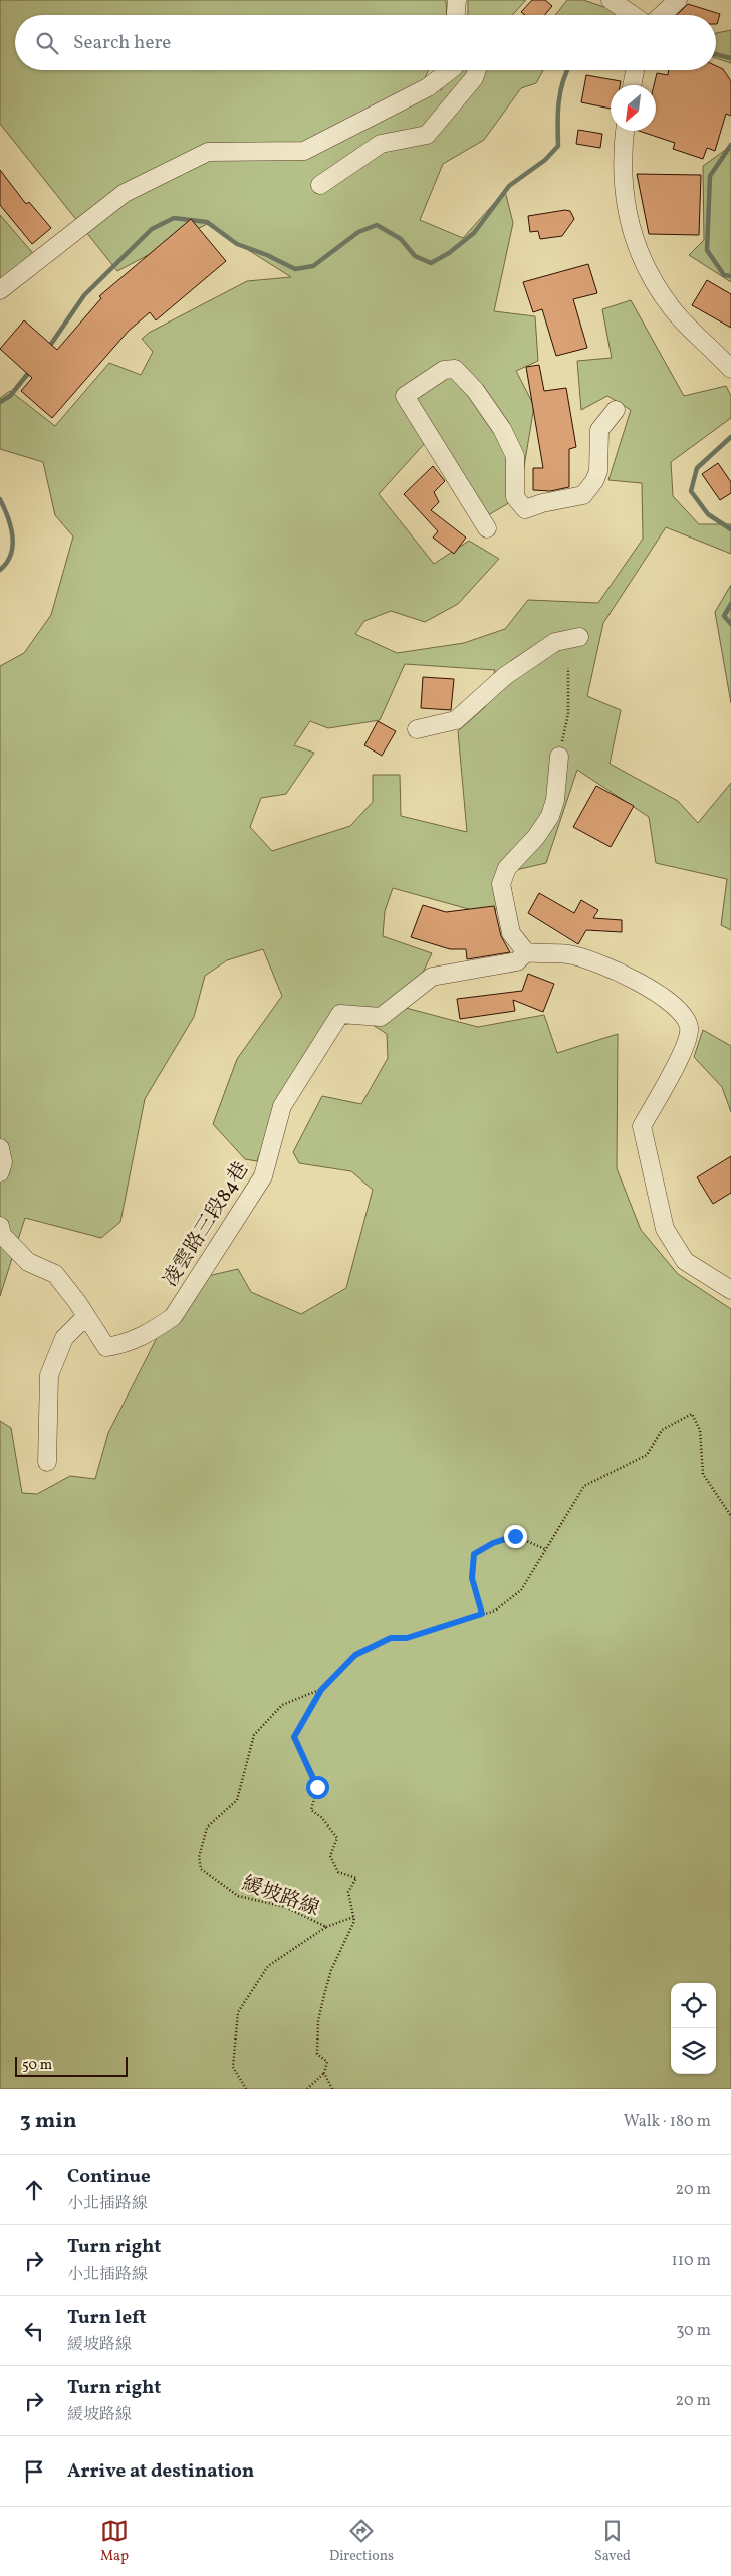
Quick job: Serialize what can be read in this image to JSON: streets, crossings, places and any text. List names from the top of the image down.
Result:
{
  "streets": {
    "street": ["凌雲路三段84巷"],
    "path": ["緩坡路線"]
  },
  "scale_bar": "50 m",
  "north": "bottom left",
  "page": {
    "search": "Search here",
    "scale": "50 m",
    "heading": ["3 min", "Walk · 180 m"],
    "list": [
      ["Continue", "小北插路線", "20 m"],
      ["Turn right", "小北插路線", "110 m"],
      ["Turn left", "緩坡路線", "30 m"],
      ["Turn right", "緩坡路線", "20 m"],
      "Arrive at destination"
    ],
    "nav": ["Map", "Directions", "Saved"]
  }
}
